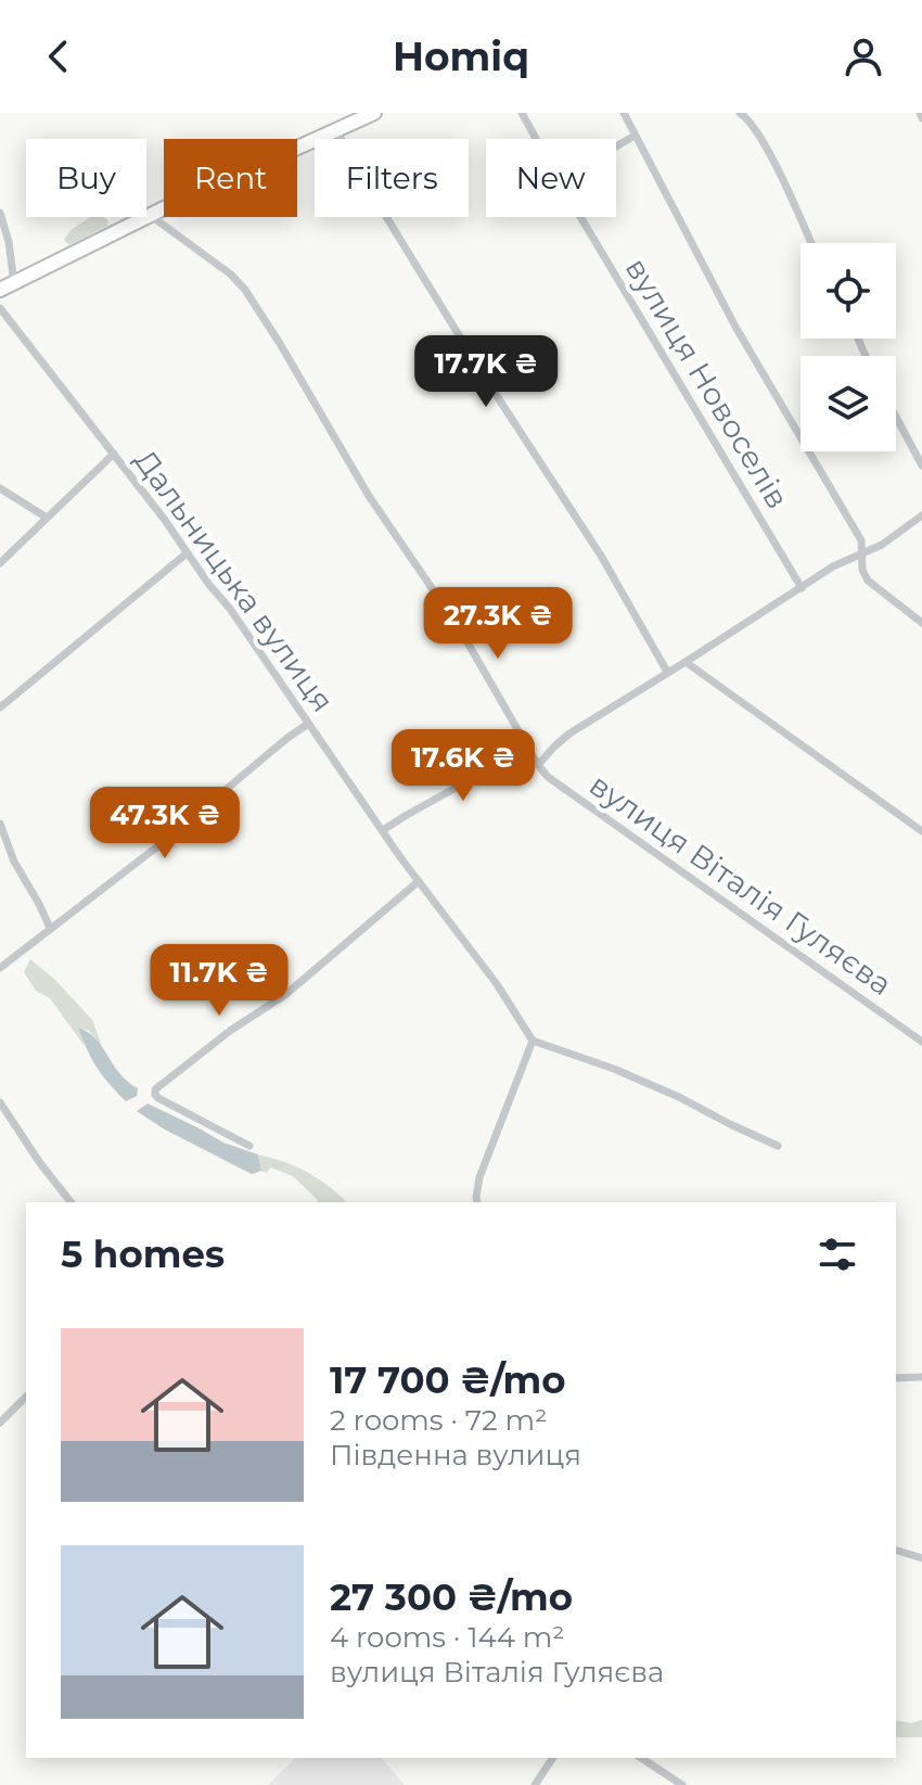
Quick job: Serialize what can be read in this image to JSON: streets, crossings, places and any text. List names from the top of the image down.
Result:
{
  "streets": {
    "street": ["вулиця Новоселів", "Дальницька вулиця", "вулиця Віталія Гуляєва"]
  },
  "page": {
    "header": "Homiq",
    "chip": [
      "Buy",
      "Rent",
      "Filters",
      "New"
    ],
    "price": [
      "17.7K ₴",
      "27.3K ₴",
      "17.6K ₴",
      "47.3K ₴",
      "11.7K ₴"
    ],
    "heading": "5 homes",
    "list": [
      {
        "name": "17 700 ₴/mo",
        "note": "2 rooms · 72 m² · Південна вулиця"
      },
      {
        "name": "27 300 ₴/mo",
        "note": "4 rooms · 144 m² · вулиця Віталія Гуляєва"
      }
    ]
  }
}
